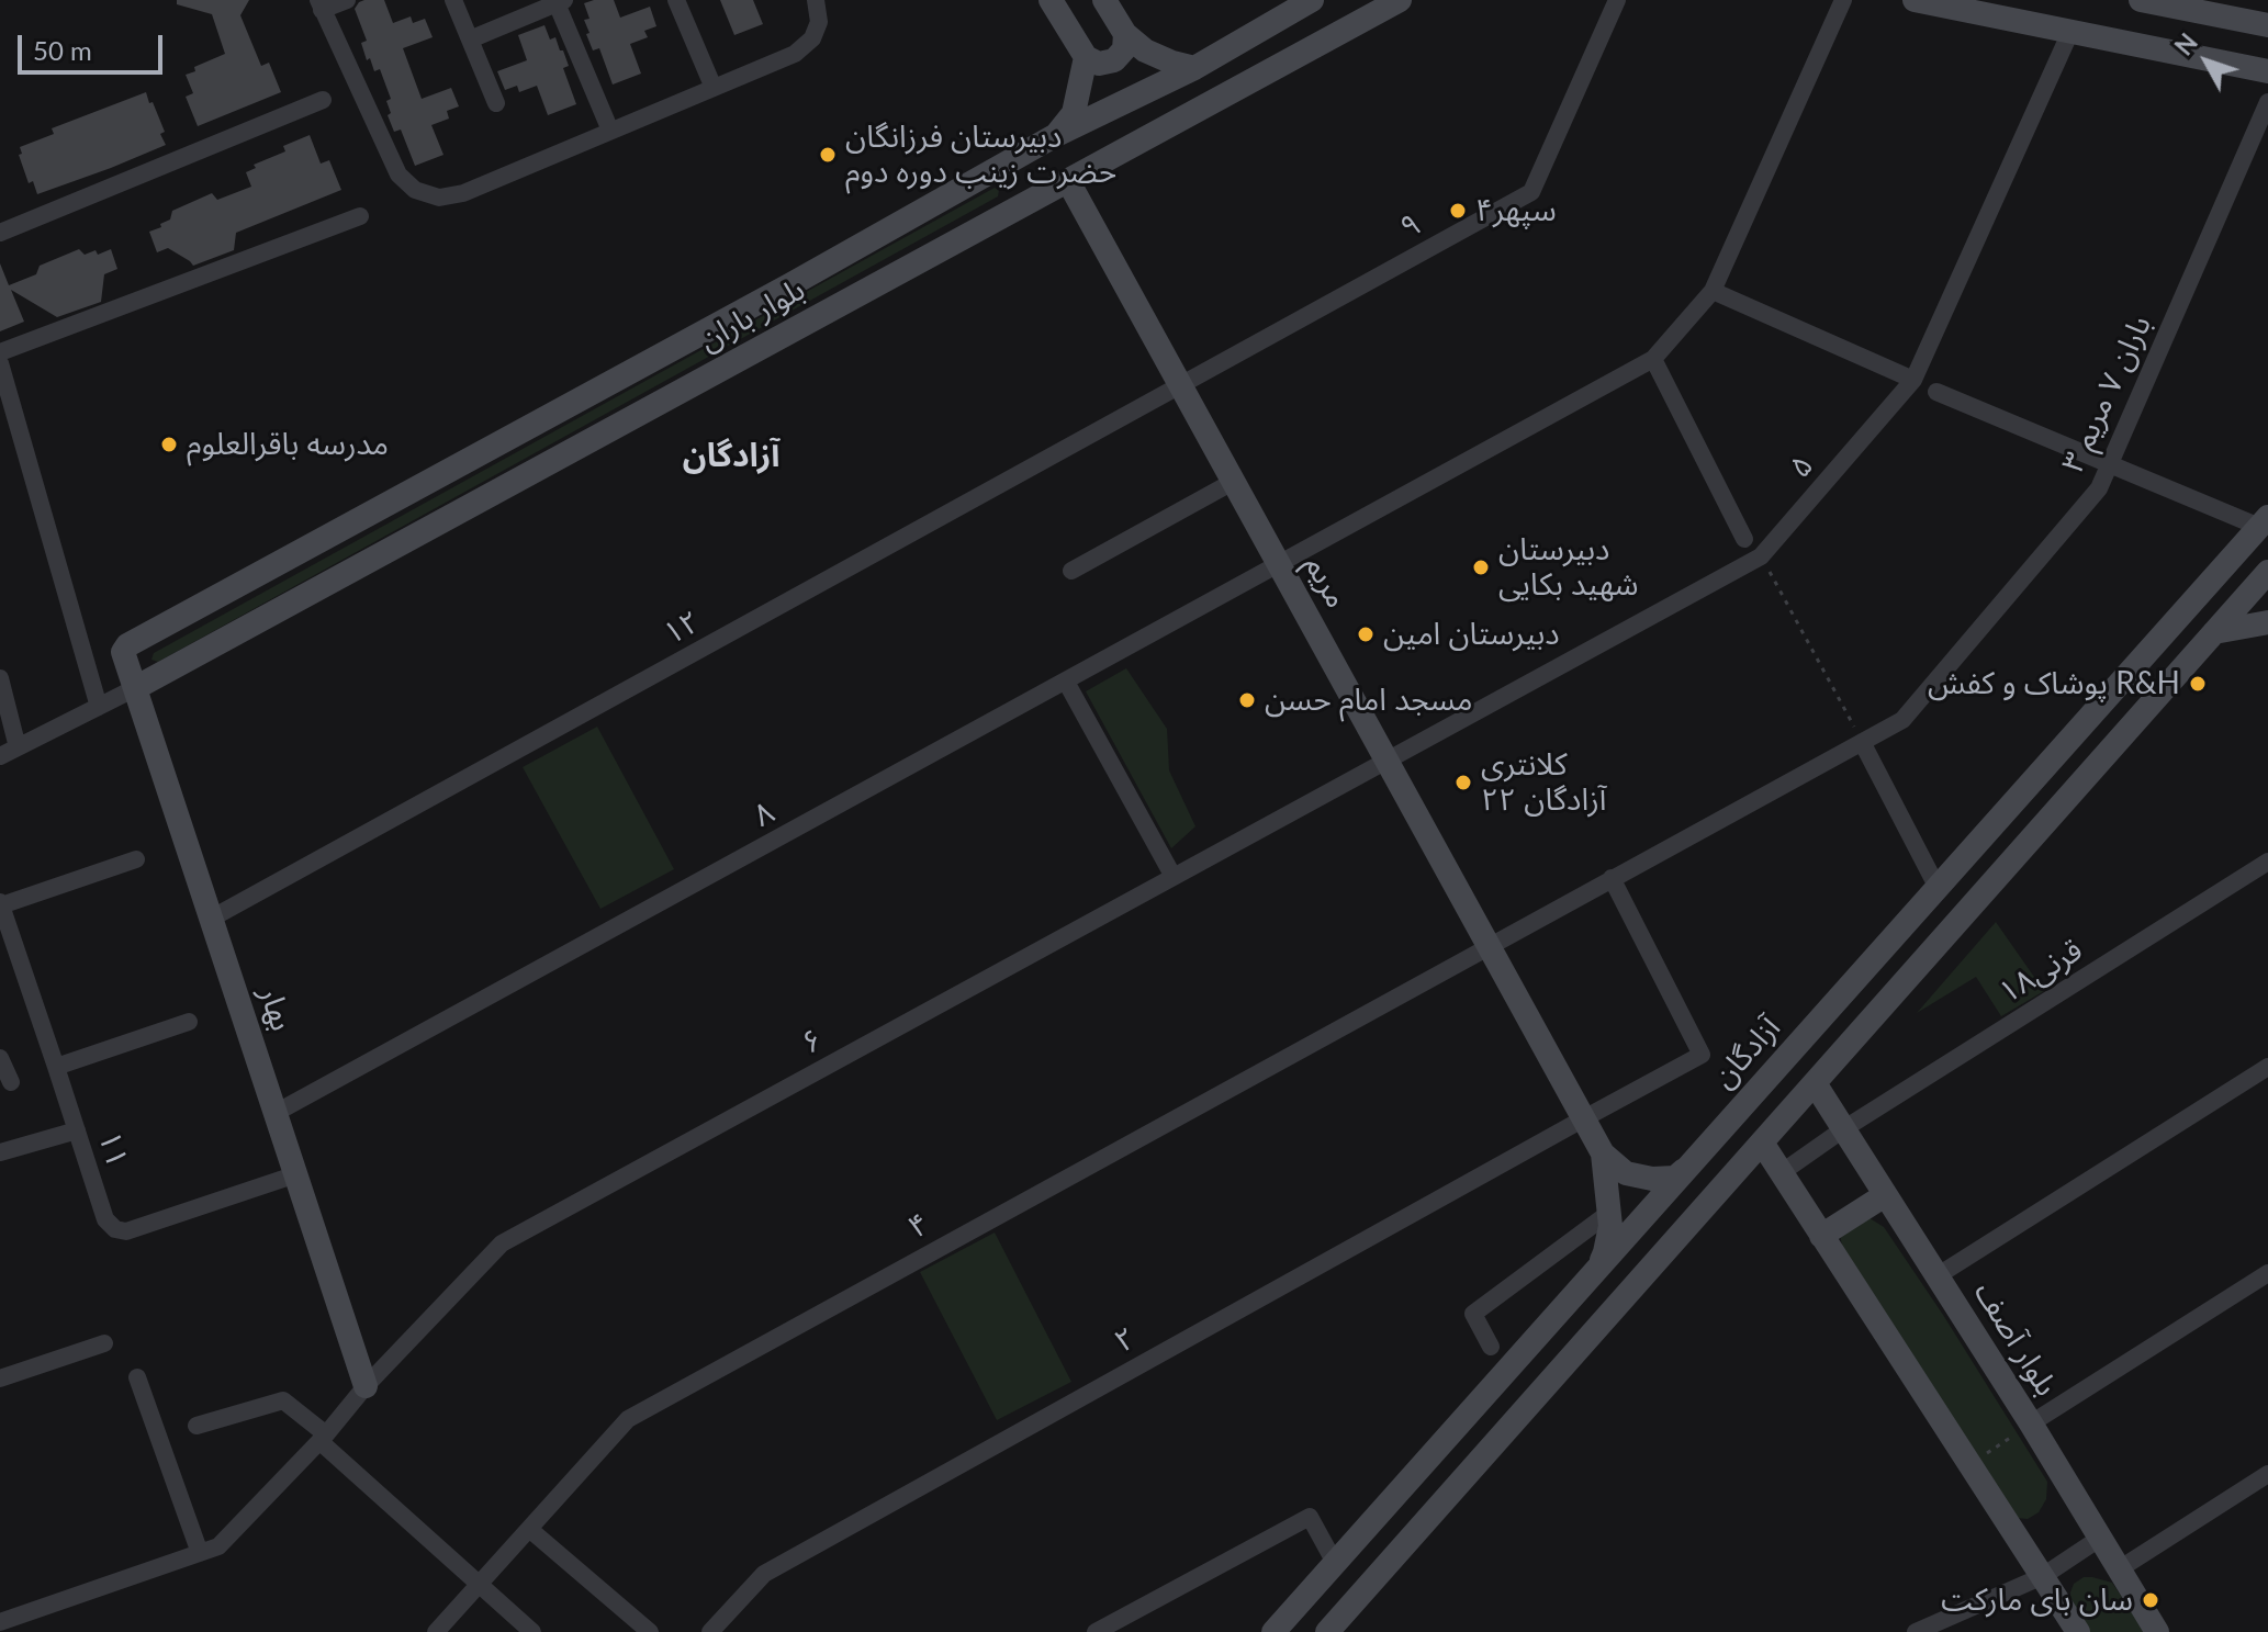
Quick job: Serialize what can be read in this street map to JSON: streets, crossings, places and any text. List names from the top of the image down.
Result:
{
  "streets": {
    "street": [
      "۹",
      "بلوار باران",
      "باران ۷ مریم ۳",
      "۵",
      "مریم",
      "۱۲",
      "۸",
      "قرنی۱۸",
      "بهار",
      "۶",
      "آزادگان",
      "۱۱",
      "۴",
      "بلوار آصف",
      "۲"
    ]
  },
  "crossings": [
    ["۹", "مریم"],
    ["۹", "۱۲"],
    ["بلوار باران", "مریم"],
    ["بلوار باران", "بهار"],
    ["باران ۷ مریم ۳", "۴"],
    ["باران ۷ مریم ۳", "۲"],
    ["۵", "مریم"],
    ["۵", "۶"],
    ["مریم", "۱۲"],
    ["مریم", "۸"],
    ["مریم", "۶"],
    ["مریم", "۴"],
    ["مریم", "۲"],
    ["۱۲", "بهار"],
    ["۸", "بهار"],
    ["قرنی۱۸", "بلوار آصف"],
    ["بهار", "۶"],
    ["بهار", "۱۱"],
    ["۴", "۲"]
  ],
  "districts": ["آزادگان"],
  "places": [
    "دبیرستان فرزانگان حضرت زینب دوره دوم",
    "سپهر۴",
    "مدرسه باقرالعلوم",
    "دبیرستان شهید بکایی",
    "دبیرستان امین",
    "پوشاک و کفش R&H",
    "مسجد امام حسن",
    "کلانتری ۲۲ آزادگان",
    "سان بای مارکت"
  ],
  "scale_bar": "50 m",
  "north": "top left"
}
